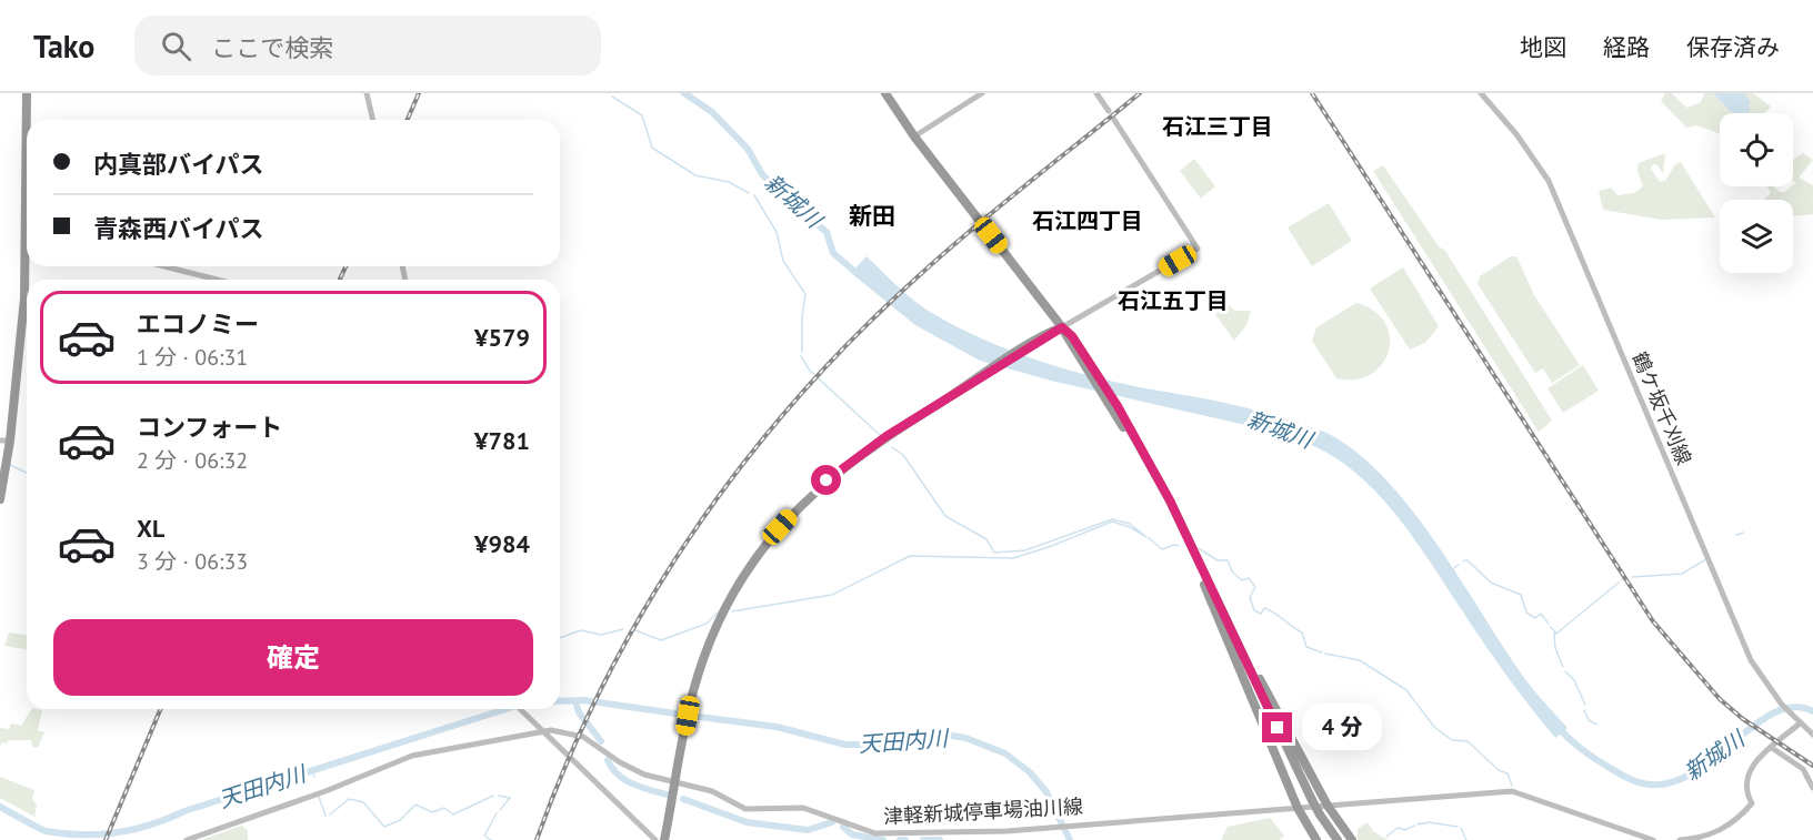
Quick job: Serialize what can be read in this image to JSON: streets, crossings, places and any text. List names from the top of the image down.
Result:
{
  "streets": {
    "main road": ["鶴ケ坂千刈線", "津軽新城停車場油川線"]
  },
  "districts": [
    "石江三丁目",
    "新田",
    "石江四丁目",
    "石江五丁目"
  ],
  "water": ["新城川", "天田内川"],
  "page": {
    "header": "Tako",
    "search": "ここで検索",
    "nav": ["地図", "経路", "保存済み"],
    "banner": ["内真部バイパス", "青森西バイパス"],
    "list": [
      {
        "name": "エコノミー",
        "note": "1 分 · 06:31",
        "value": "¥579"
      },
      {
        "name": "コンフォート",
        "note": "2 分 · 06:32",
        "value": "¥781"
      },
      {
        "name": "XL",
        "note": "3 分 · 06:33",
        "value": "¥984"
      }
    ],
    "buttons": "確定",
    "bubble": "4 分"
  }
}
